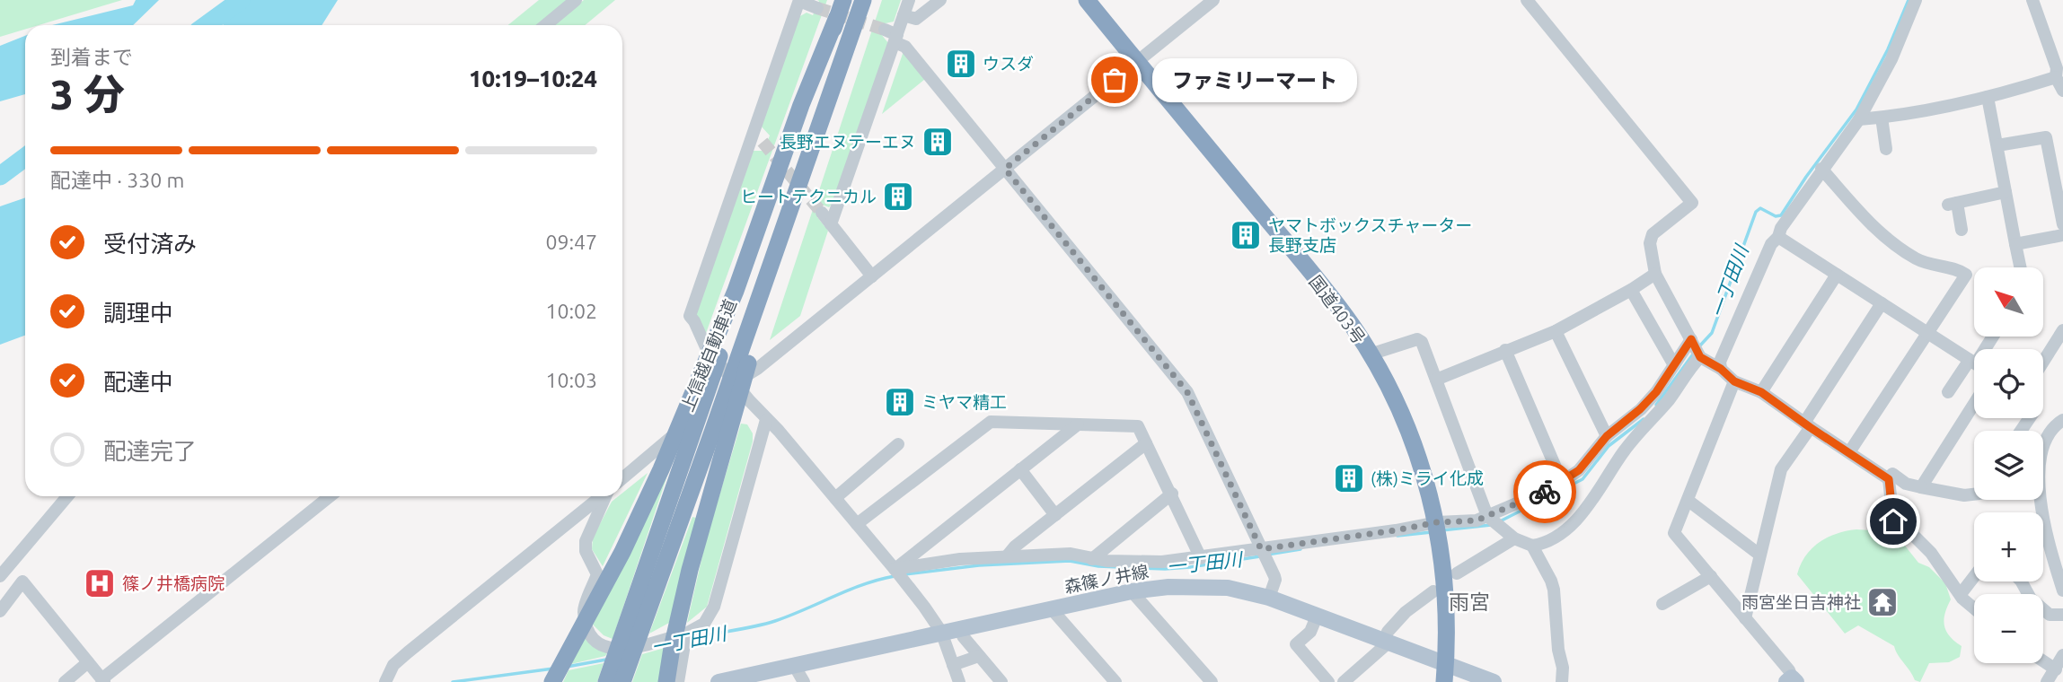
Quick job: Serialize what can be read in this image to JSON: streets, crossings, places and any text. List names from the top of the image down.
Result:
{
  "streets": {
    "highway": ["国道403号", "上信越自動車道"],
    "main road": ["森篠ノ井線"]
  },
  "crossings": [
    ["国道403号", "森篠ノ井線"]
  ],
  "districts": ["雨宮"],
  "water": ["一丁田川"],
  "places": {
    "building": [
      "ウスダ",
      "長野エヌテーエヌ",
      "ヒートテクニカル",
      "ヤマトボックスチャーター 長野支店",
      "ミヤマ精工",
      "(株)ミライ化成"
    ],
    "other": ["ファミリーマート"],
    "hospital": ["篠ノ井橋病院"],
    "temple": ["雨宮坐日吉神社"]
  },
  "north": "top left",
  "page": {
    "heading": ["3 分", "到着まで", "10:19–10:24"],
    "bubble": "ファミリーマート",
    "bar": "配達中 · 330 m",
    "list": [
      ["受付済み", "09:47"],
      ["調理中", "10:02"],
      ["配達中", "10:03"],
      "配達完了"
    ],
    "map_buttons": ["+", "−"]
  }
}
